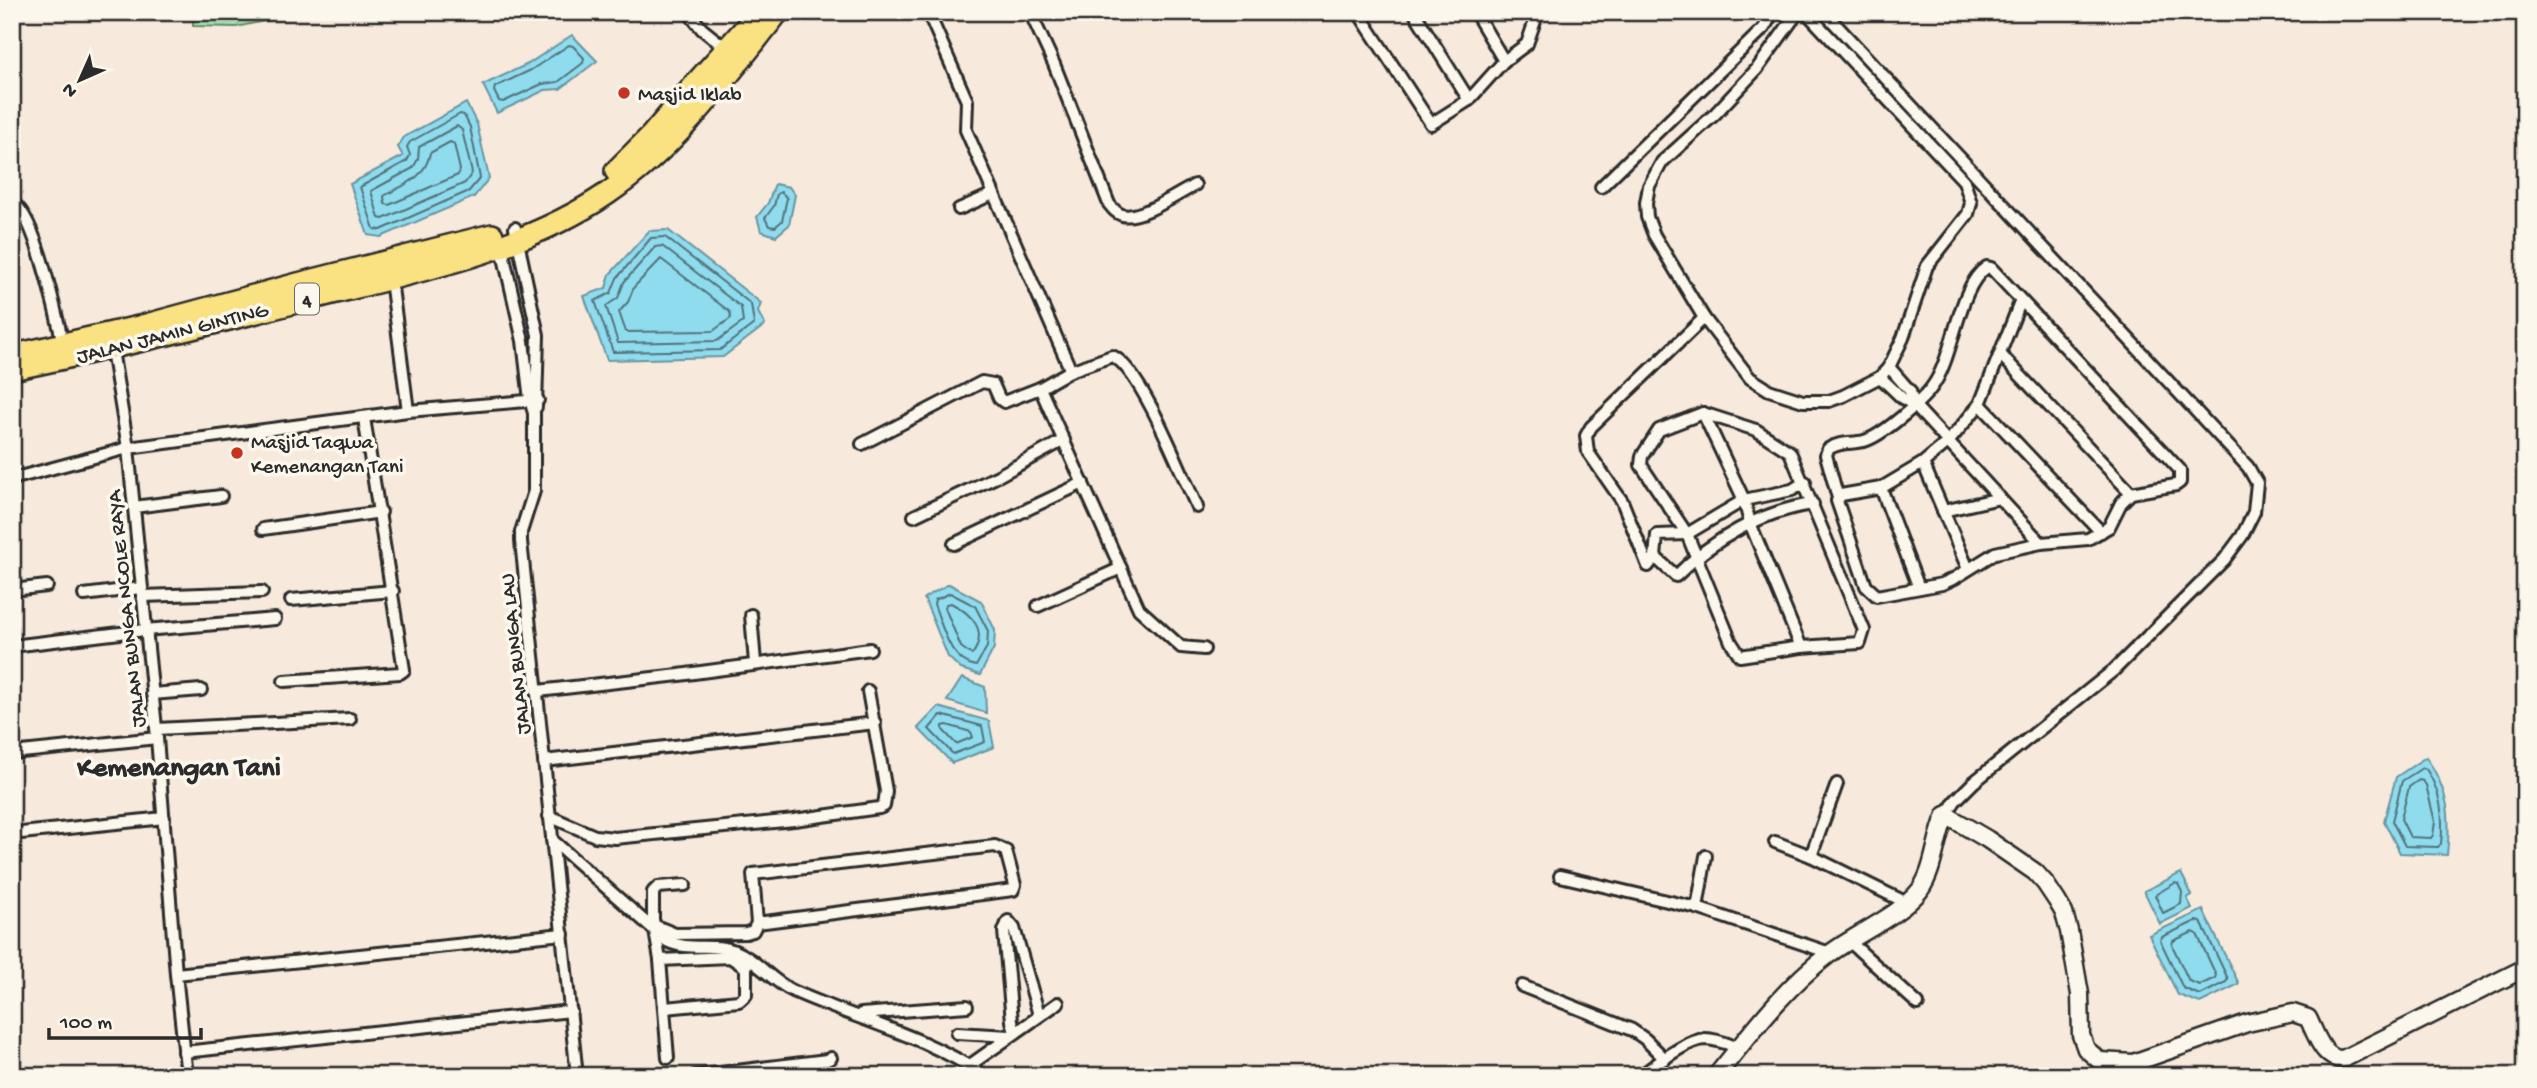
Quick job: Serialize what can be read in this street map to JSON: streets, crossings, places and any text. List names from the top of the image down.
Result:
{
  "streets": {
    "highway": ["4", "JALAN JAMIN GINTING"],
    "street": ["JALAN BUNGA NCOLE RAYA", "JALAN BUNGA LAU"]
  },
  "crossings": [
    ["JALAN JAMIN GINTING", "JALAN BUNGA NCOLE RAYA"]
  ],
  "districts": ["Kemenangan Tani"],
  "places": ["Masjid Iklab", "Masjid Taqwa Kemenangan Tani"],
  "scale_bar": "100 m",
  "north": "bottom left"
}
